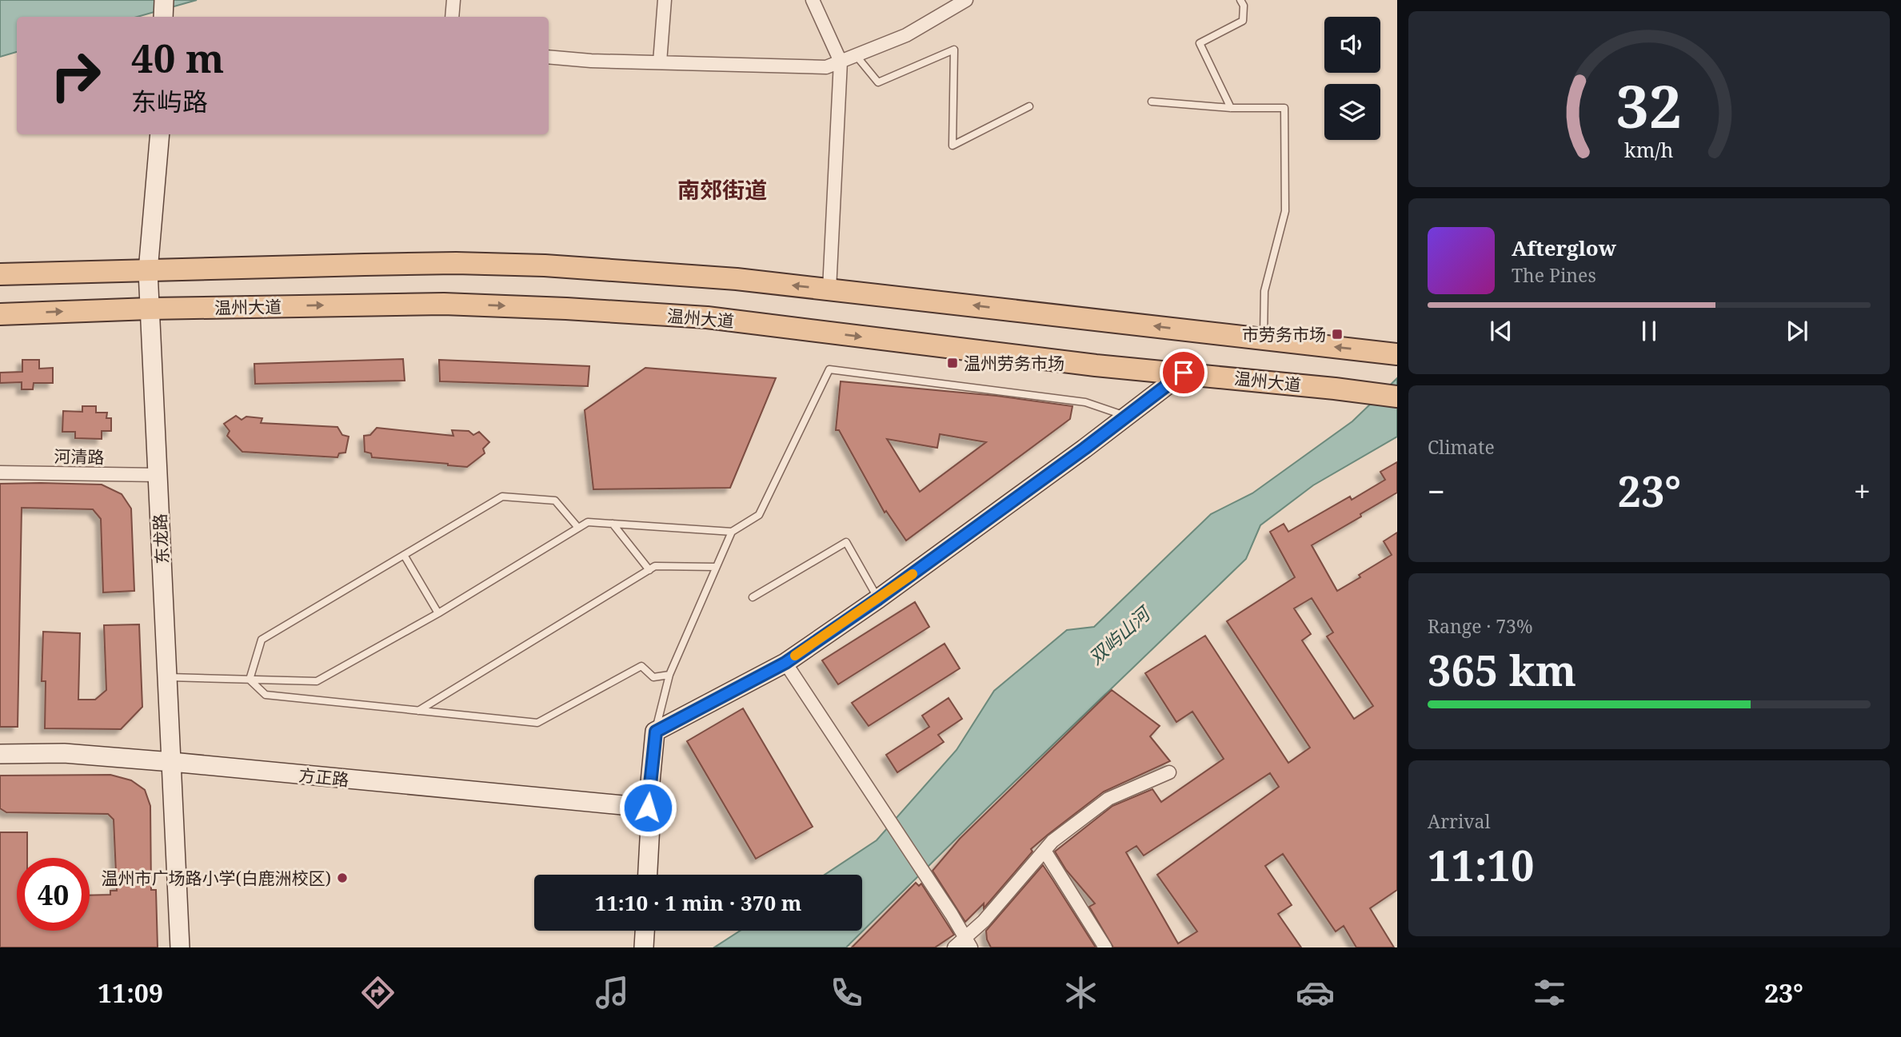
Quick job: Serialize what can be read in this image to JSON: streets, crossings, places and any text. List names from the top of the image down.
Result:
{
  "streets": {
    "main road": ["温州大道"],
    "street": ["河清路", "东龙路", "方正路"]
  },
  "crossings": [
    ["温州大道", "东龙路"],
    ["河清路", "东龙路"],
    ["东龙路", "方正路"]
  ],
  "districts": ["南郊街道"],
  "water": ["双屿山河"],
  "places": {
    "transit": ["市劳务市场", "温州劳务市场"],
    "other": ["温州市广场路小学(白鹿洲校区)"]
  },
  "page": {
    "turn": ["40 m", "东屿路"],
    "song": ["Afterglow", "The Pines"],
    "tile": [
      "Climate",
      ["Range · 73%", "365 km"],
      ["Arrival", "11:10"]
    ],
    "heat": ["−", "23°", "+"],
    "limit": "40",
    "trip": "11:10 · 1 min · 370 m",
    "tabs": ["11:09", "23°"],
    "gauge": ["32", "km/h"]
  }
}
